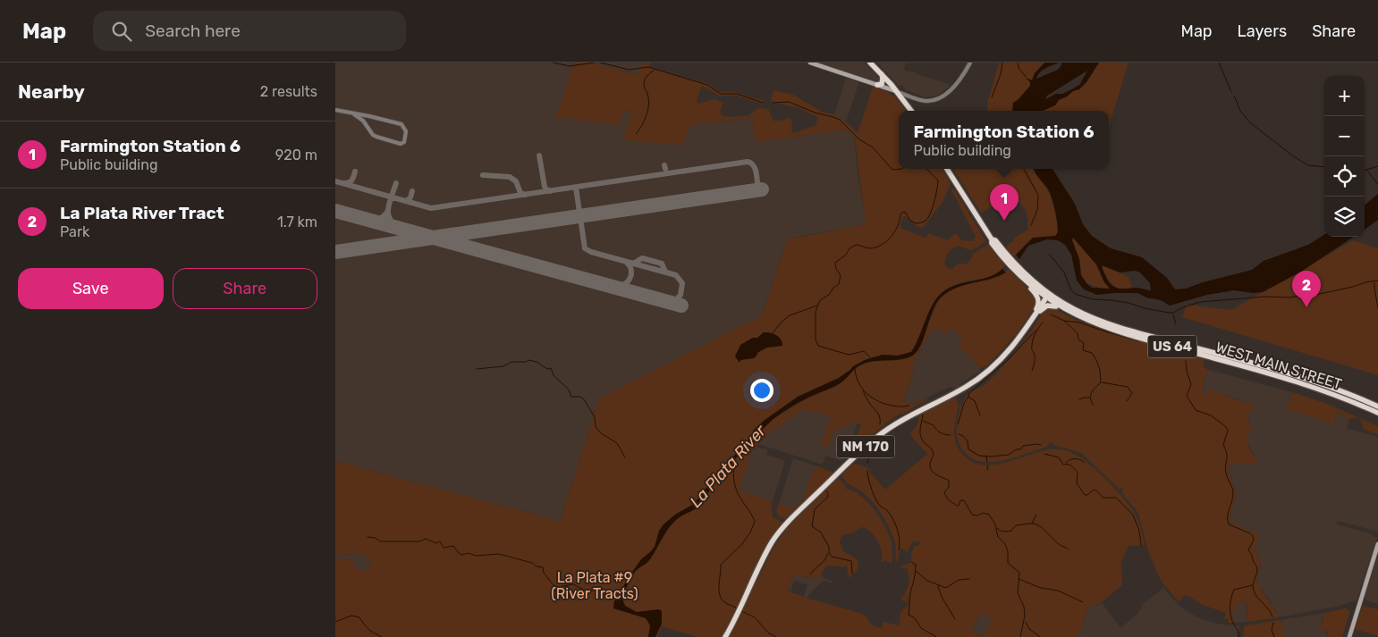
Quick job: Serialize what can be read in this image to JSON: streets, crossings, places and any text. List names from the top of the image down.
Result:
{
  "streets": {
    "highway": ["US 64", "WEST MAIN STREET", "NM 170"]
  },
  "crossings": [
    ["WEST MAIN STREET", "NM 170"]
  ],
  "water": ["La Plata River"],
  "parks": ["La Plata #9 (River Tracts)"],
  "page": {
    "header": "Map",
    "search": "Search here",
    "nav": ["Map", "Layers", "Share"],
    "heading": ["Nearby", "2 results"],
    "map_buttons": ["+", "−"],
    "popup": ["Farmington Station 6", "Public building"],
    "list": [
      {
        "mark": "1",
        "name": "Farmington Station 6",
        "note": "Public building",
        "value": "920 m"
      },
      {
        "mark": "2",
        "name": "La Plata River Tract",
        "note": "Park",
        "value": "1.7 km"
      }
    ],
    "pins": ["1", "2"],
    "buttons": ["Save", "Share"]
  }
}
